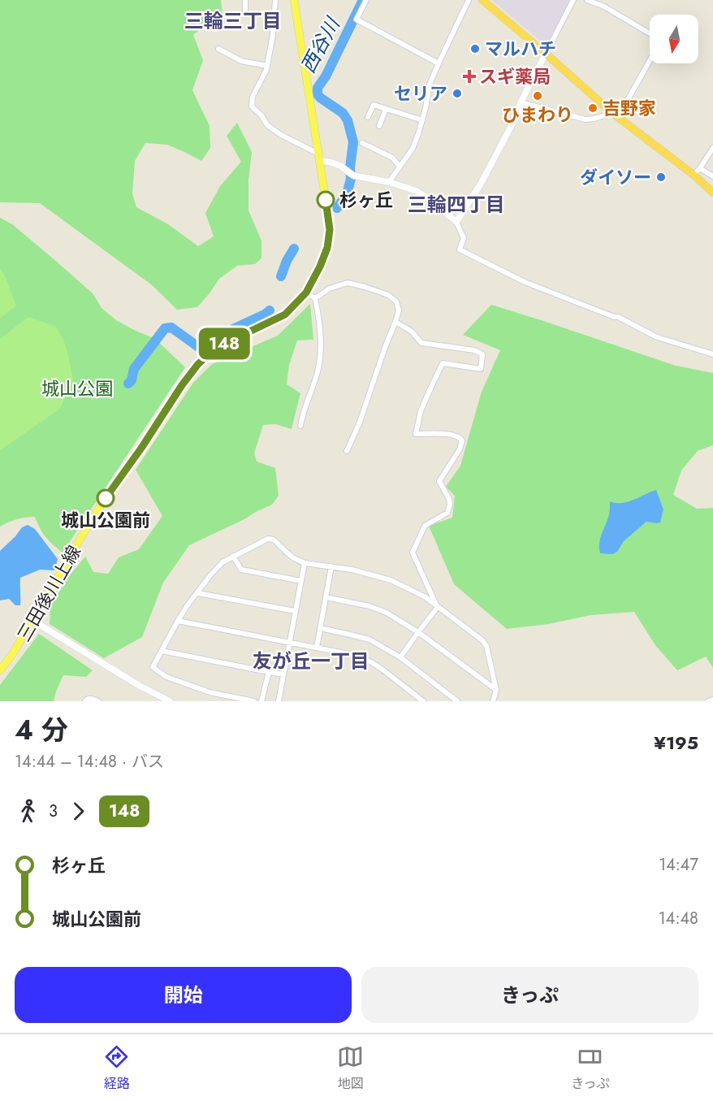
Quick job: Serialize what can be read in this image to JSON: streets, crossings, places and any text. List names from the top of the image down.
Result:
{
  "streets": {
    "main road": ["三田後川上線"]
  },
  "districts": ["三輪三丁目", "三輪四丁目", "友が丘一丁目"],
  "water": ["西谷川"],
  "parks": ["城山公園"],
  "places": {
    "other": [
      "マルハチ",
      "セリア",
      "ひまわり",
      "吉野家",
      "ダイソー",
      "杉ヶ丘",
      "城山公園前"
    ],
    "health": ["スギ薬局"]
  },
  "lines": ["bus line 148"],
  "north": "bottom",
  "page": {
    "on_map": "148",
    "heading": ["4 分", "14:44 – 14:48 · バス", "¥195"],
    "legs": ["3", "148"],
    "list": [
      {
        "name": "杉ヶ丘",
        "value": "14:47"
      },
      {
        "name": "城山公園前",
        "value": "14:48"
      }
    ],
    "buttons": ["開始", "きっぷ"],
    "tabs": ["経路", "地図", "きっぷ"]
  }
}
